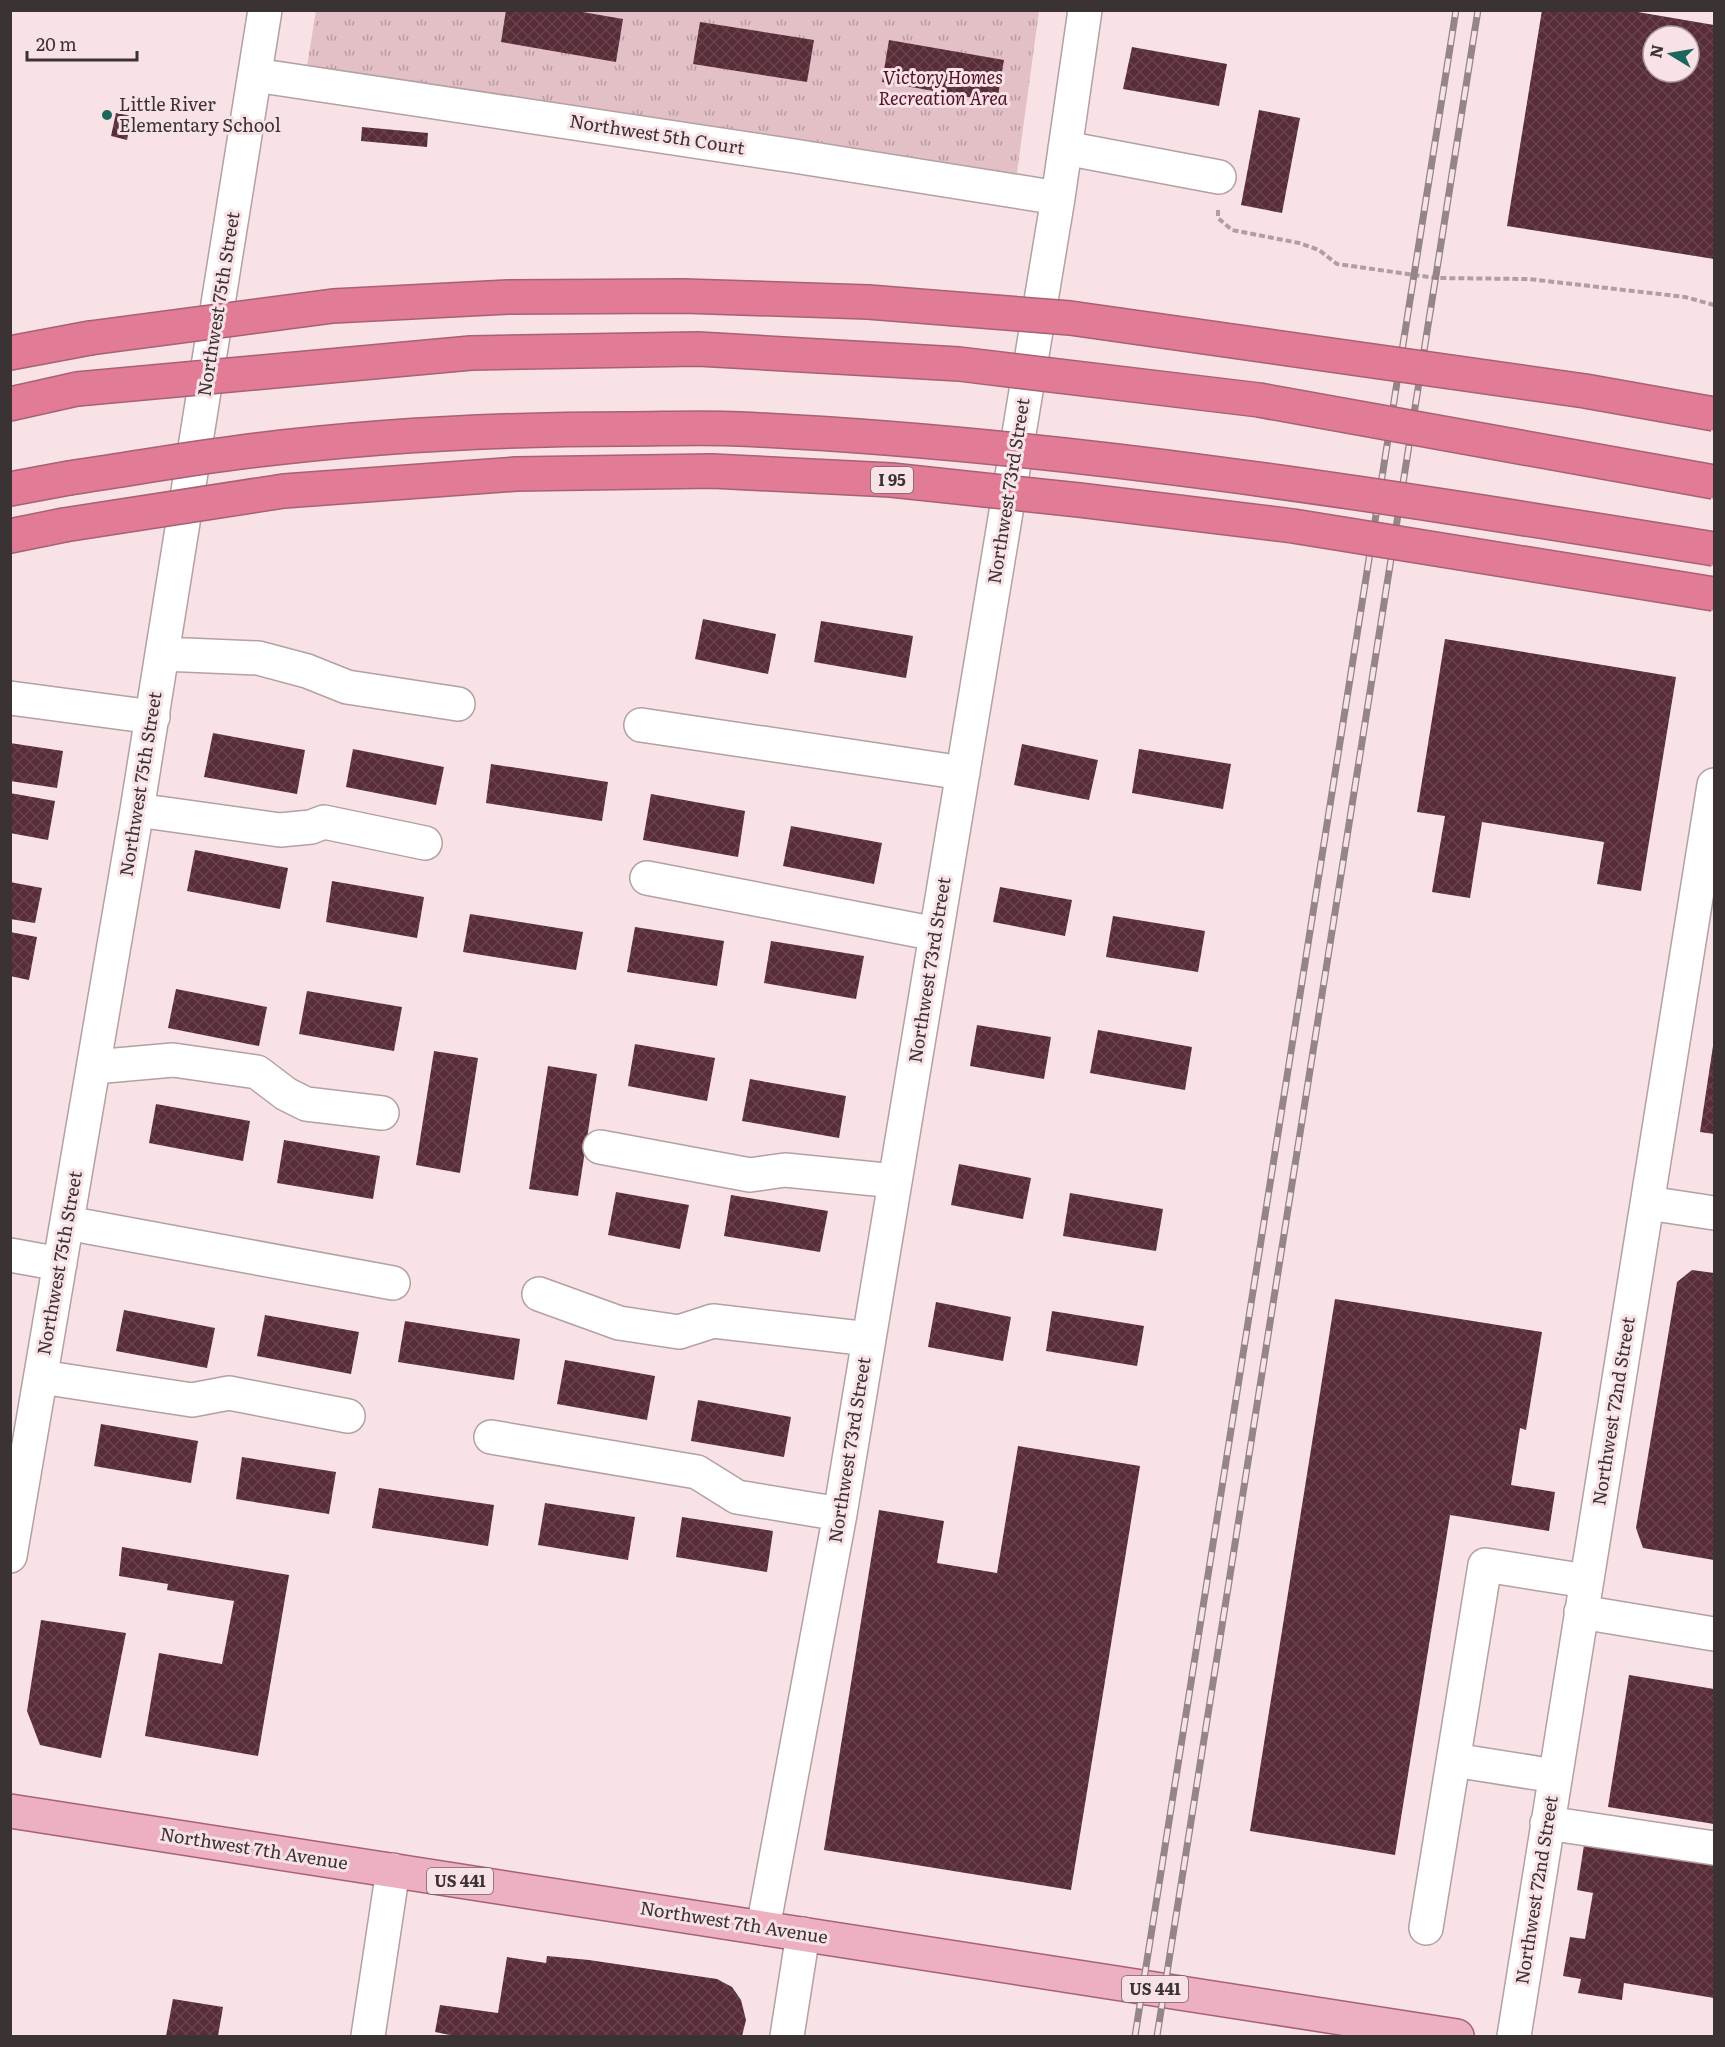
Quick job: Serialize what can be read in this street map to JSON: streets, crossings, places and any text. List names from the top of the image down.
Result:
{
  "streets": {
    "highway": ["I 95"],
    "main road": ["Northwest 7th Avenue", "US 441"],
    "street": [
      "Northwest 5th Court",
      "Northwest 75th Street",
      "Northwest 73rd Street",
      "Northwest 72nd Street"
    ]
  },
  "crossings": [
    ["Northwest 5th Court", "Northwest 75th Street"],
    ["Northwest 5th Court", "Northwest 73rd Street"],
    ["Northwest 73rd Street", "Northwest 7th Avenue"]
  ],
  "parks": ["Victory Homes Recreation Area"],
  "places": ["Little River Elementary School"],
  "scale_bar": "20 m",
  "north": "left"
}
